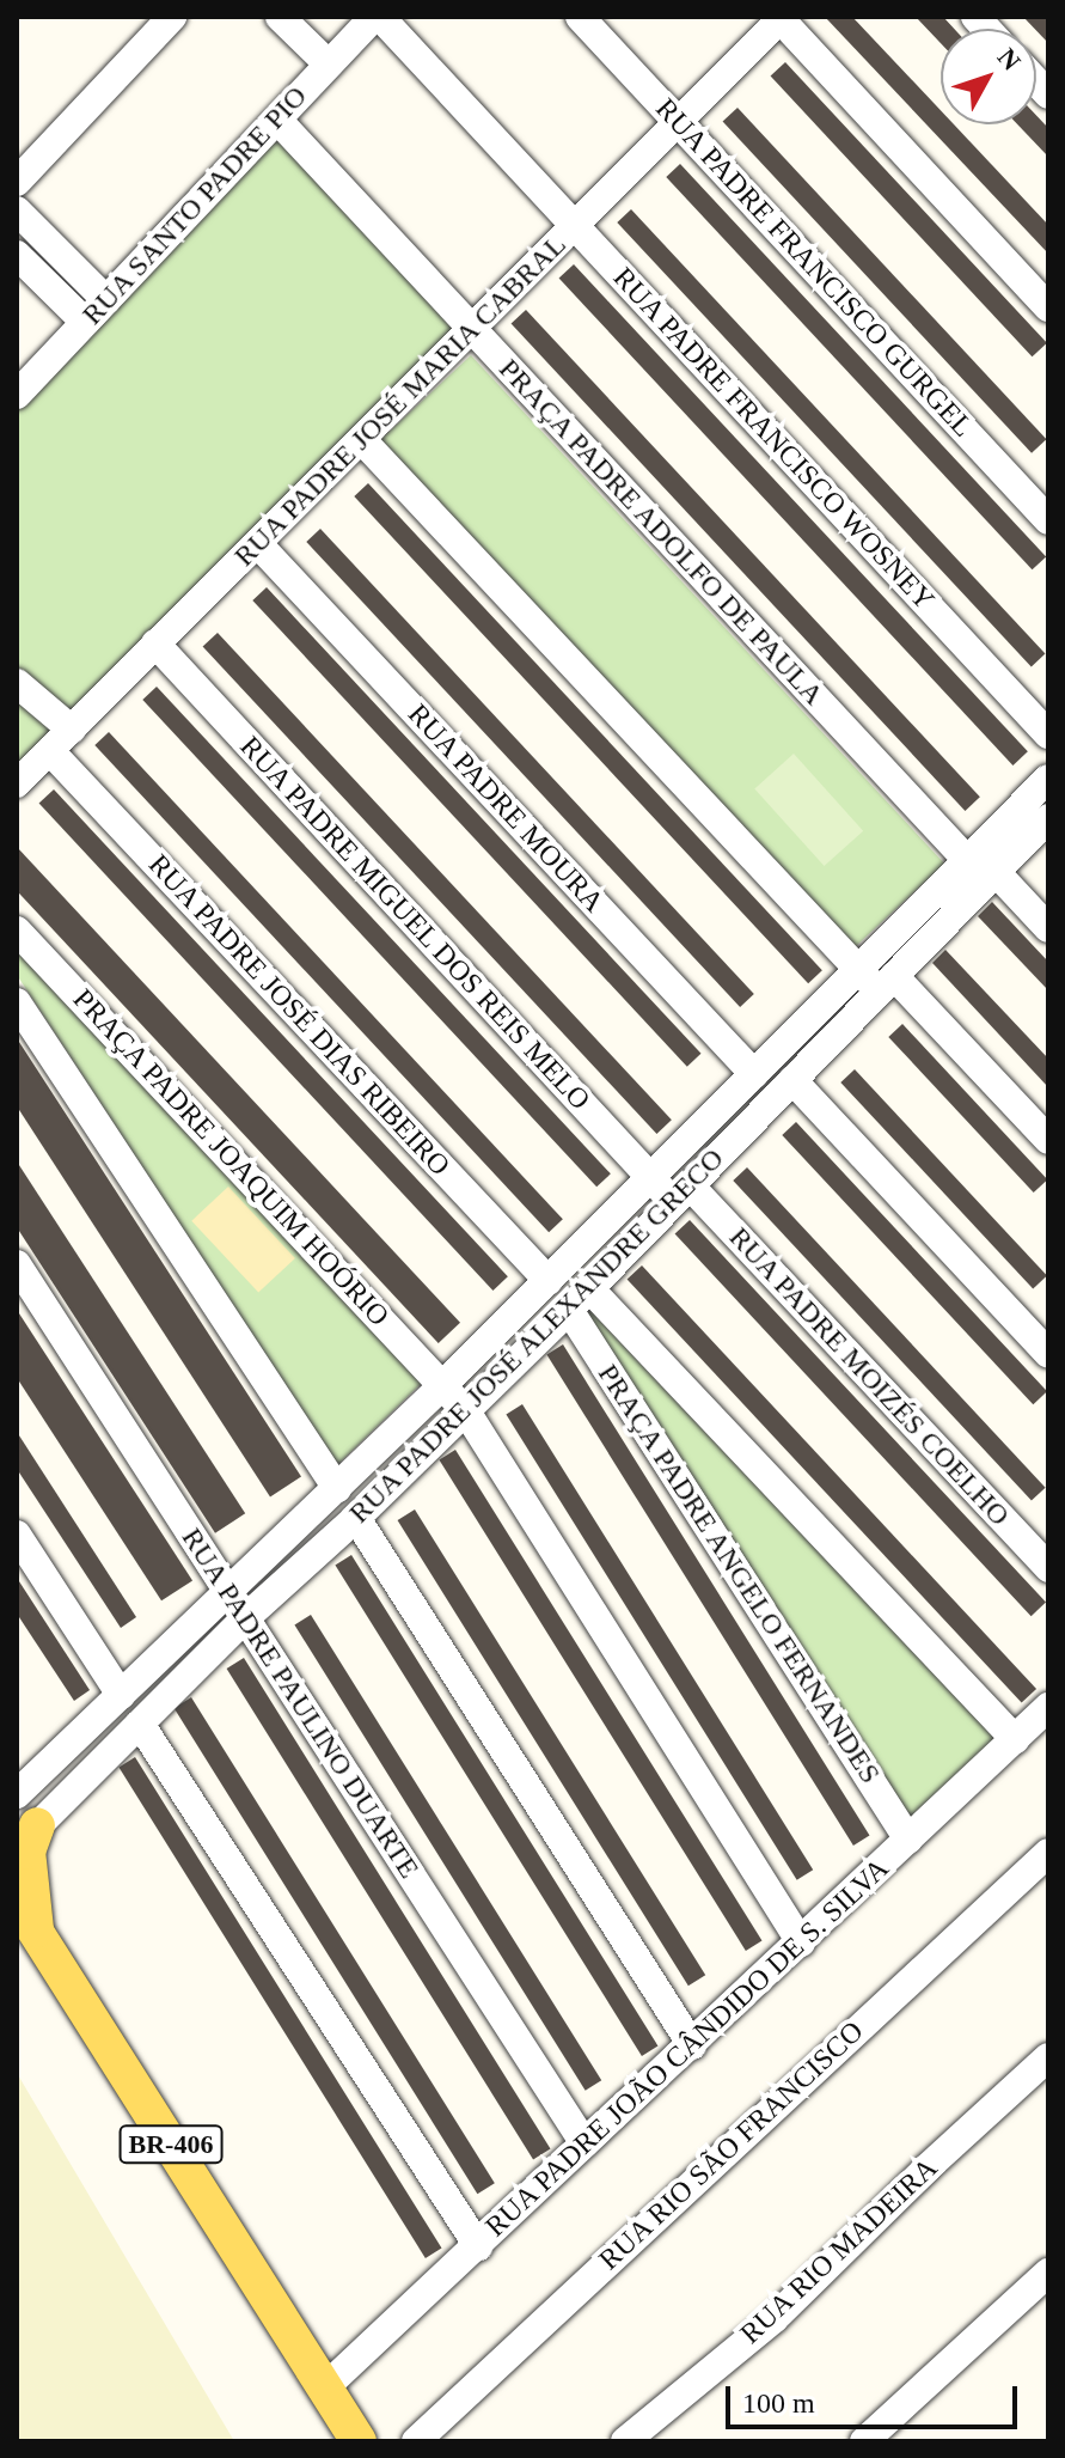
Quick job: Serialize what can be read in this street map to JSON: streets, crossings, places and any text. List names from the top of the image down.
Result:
{
  "streets": {
    "main road": ["BR-406"],
    "street": [
      "RUA SANTO PADRE PIO",
      "RUA PADRE FRANCISCO GURGEL",
      "RUA PADRE JOSÉ MARIA CABRAL",
      "RUA PADRE FRANCISCO WOSNEY",
      "PRAÇA PADRE ADOLFO DE PAULA",
      "RUA PADRE MOURA",
      "RUA PADRE MIGUEL DOS REIS MELO",
      "RUA PADRE JOSÉ DIAS RIBEIRO",
      "PRAÇA PADRE JOAQUIM HOÓRIO",
      "RUA PADRE JOSÉ ALEXANDRE GRECO",
      "RUA PADRE MOIZÉS COELHO",
      "PRAÇA PADRE ANGELO FERNANDES",
      "RUA PADRE PAULINO DUARTE",
      "RUA PADRE JOÃO CÂNDIDO DE S. SILVA",
      "RUA RIO SÃO FRANCISCO",
      "RUA RIO MADEIRA"
    ]
  },
  "crossings": [
    ["RUA SANTO PADRE PIO", "RUA PADRE FRANCISCO WOSNEY"],
    ["RUA SANTO PADRE PIO", "PRAÇA PADRE ADOLFO DE PAULA"],
    ["RUA PADRE FRANCISCO GURGEL", "RUA PADRE JOSÉ MARIA CABRAL"],
    ["RUA PADRE JOSÉ MARIA CABRAL", "RUA PADRE FRANCISCO WOSNEY"],
    ["RUA PADRE JOSÉ MARIA CABRAL", "PRAÇA PADRE ADOLFO DE PAULA"],
    ["RUA PADRE JOSÉ MARIA CABRAL", "RUA PADRE MOURA"],
    ["RUA PADRE JOSÉ MARIA CABRAL", "RUA PADRE MIGUEL DOS REIS MELO"],
    ["RUA PADRE JOSÉ MARIA CABRAL", "RUA PADRE JOSÉ DIAS RIBEIRO"],
    ["PRAÇA PADRE ADOLFO DE PAULA", "RUA PADRE JOSÉ ALEXANDRE GRECO"],
    ["RUA PADRE MOURA", "RUA PADRE JOSÉ ALEXANDRE GRECO"],
    ["RUA PADRE MIGUEL DOS REIS MELO", "RUA PADRE JOSÉ ALEXANDRE GRECO"],
    ["RUA PADRE MIGUEL DOS REIS MELO", "RUA PADRE MOIZÉS COELHO"],
    ["RUA PADRE JOSÉ DIAS RIBEIRO", "RUA PADRE JOSÉ ALEXANDRE GRECO"],
    ["PRAÇA PADRE JOAQUIM HOÓRIO", "RUA PADRE JOSÉ ALEXANDRE GRECO"],
    ["PRAÇA PADRE JOAQUIM HOÓRIO", "RUA PADRE JOÃO CÂNDIDO DE S. SILVA"],
    ["RUA PADRE JOSÉ ALEXANDRE GRECO", "RUA PADRE MOIZÉS COELHO"],
    ["RUA PADRE JOSÉ ALEXANDRE GRECO", "PRAÇA PADRE ANGELO FERNANDES"],
    ["RUA PADRE JOSÉ ALEXANDRE GRECO", "RUA PADRE PAULINO DUARTE"],
    ["PRAÇA PADRE ANGELO FERNANDES", "RUA PADRE JOÃO CÂNDIDO DE S. SILVA"],
    ["RUA PADRE PAULINO DUARTE", "RUA PADRE JOÃO CÂNDIDO DE S. SILVA"],
    ["RUA PADRE JOÃO CÂNDIDO DE S. SILVA", "BR-406"]
  ],
  "scale_bar": "100 m",
  "north": "top right"
}
